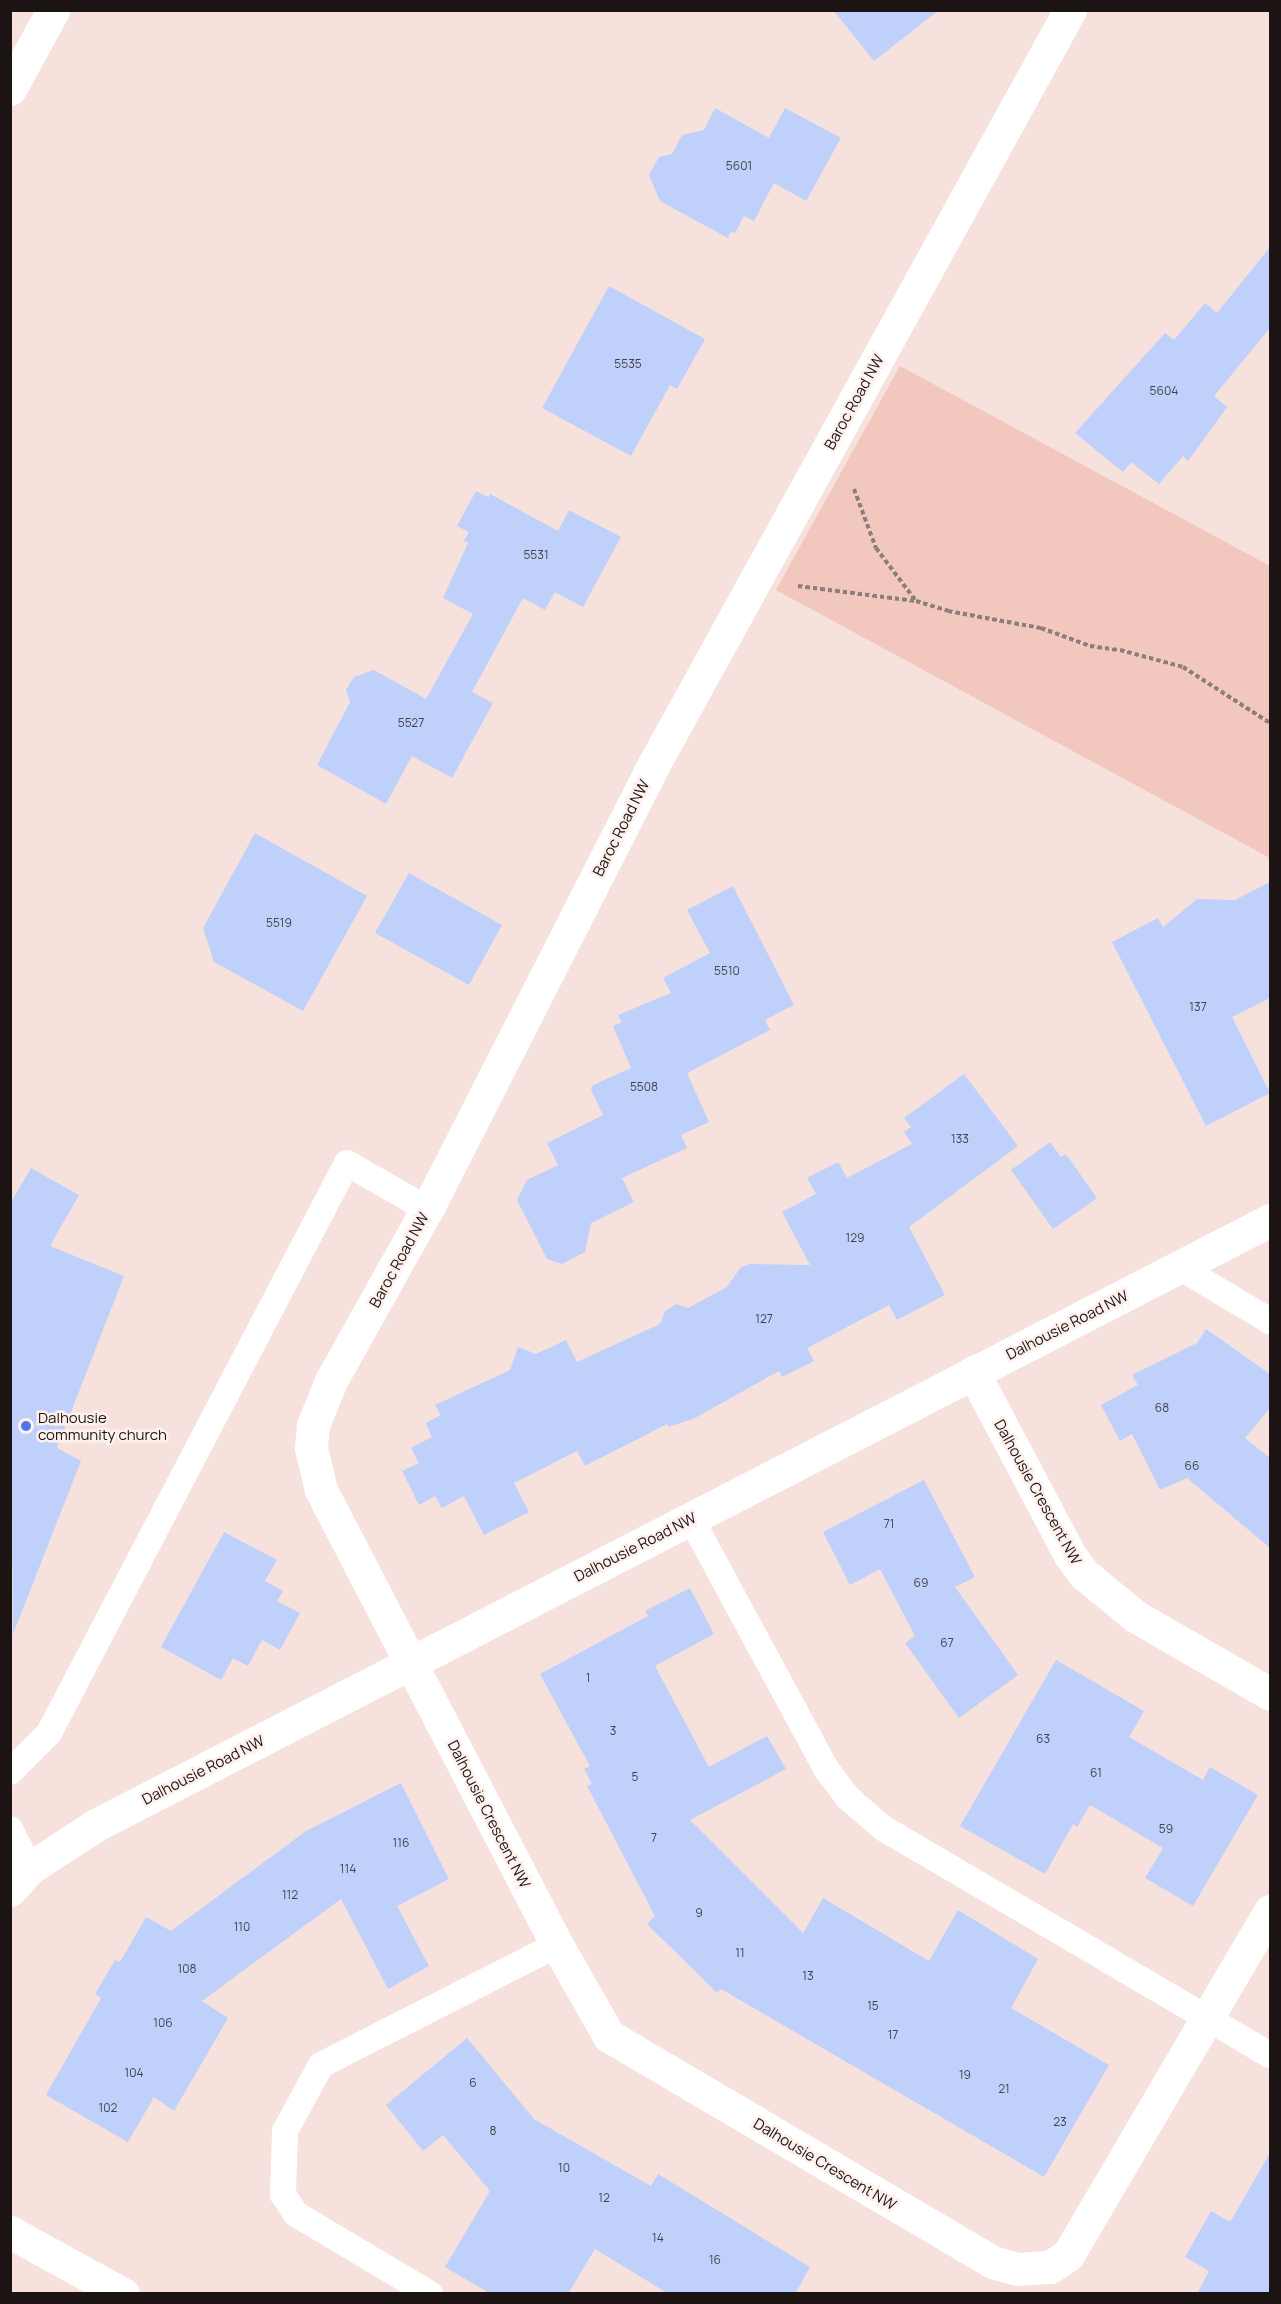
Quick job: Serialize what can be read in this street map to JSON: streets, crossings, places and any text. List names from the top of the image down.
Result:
{
  "streets": {
    "main road": ["Baroc Road NW", "Dalhousie Road NW", "Dalhousie Crescent NW"]
  },
  "crossings": [
    ["Baroc Road NW", "Dalhousie Road NW"],
    ["Baroc Road NW", "Dalhousie Crescent NW"],
    ["Dalhousie Road NW", "Dalhousie Crescent NW"]
  ],
  "places": ["Dalhousie community church"],
  "house_numbers": [
    "5601",
    "5535",
    "5604",
    "5531",
    "5527",
    "5519",
    "5510",
    "137",
    "5508",
    "133",
    "129",
    "127",
    "68",
    "66",
    "71",
    "69",
    "67",
    "1",
    "3",
    "63",
    "61",
    "5",
    "59",
    "7",
    "116",
    "114",
    "112",
    "9",
    "110",
    "11",
    "108",
    "13",
    "15",
    "106",
    "17",
    "104",
    "19",
    "6",
    "21",
    "102",
    "23",
    "8",
    "10",
    "12",
    "14",
    "16"
  ]
}
